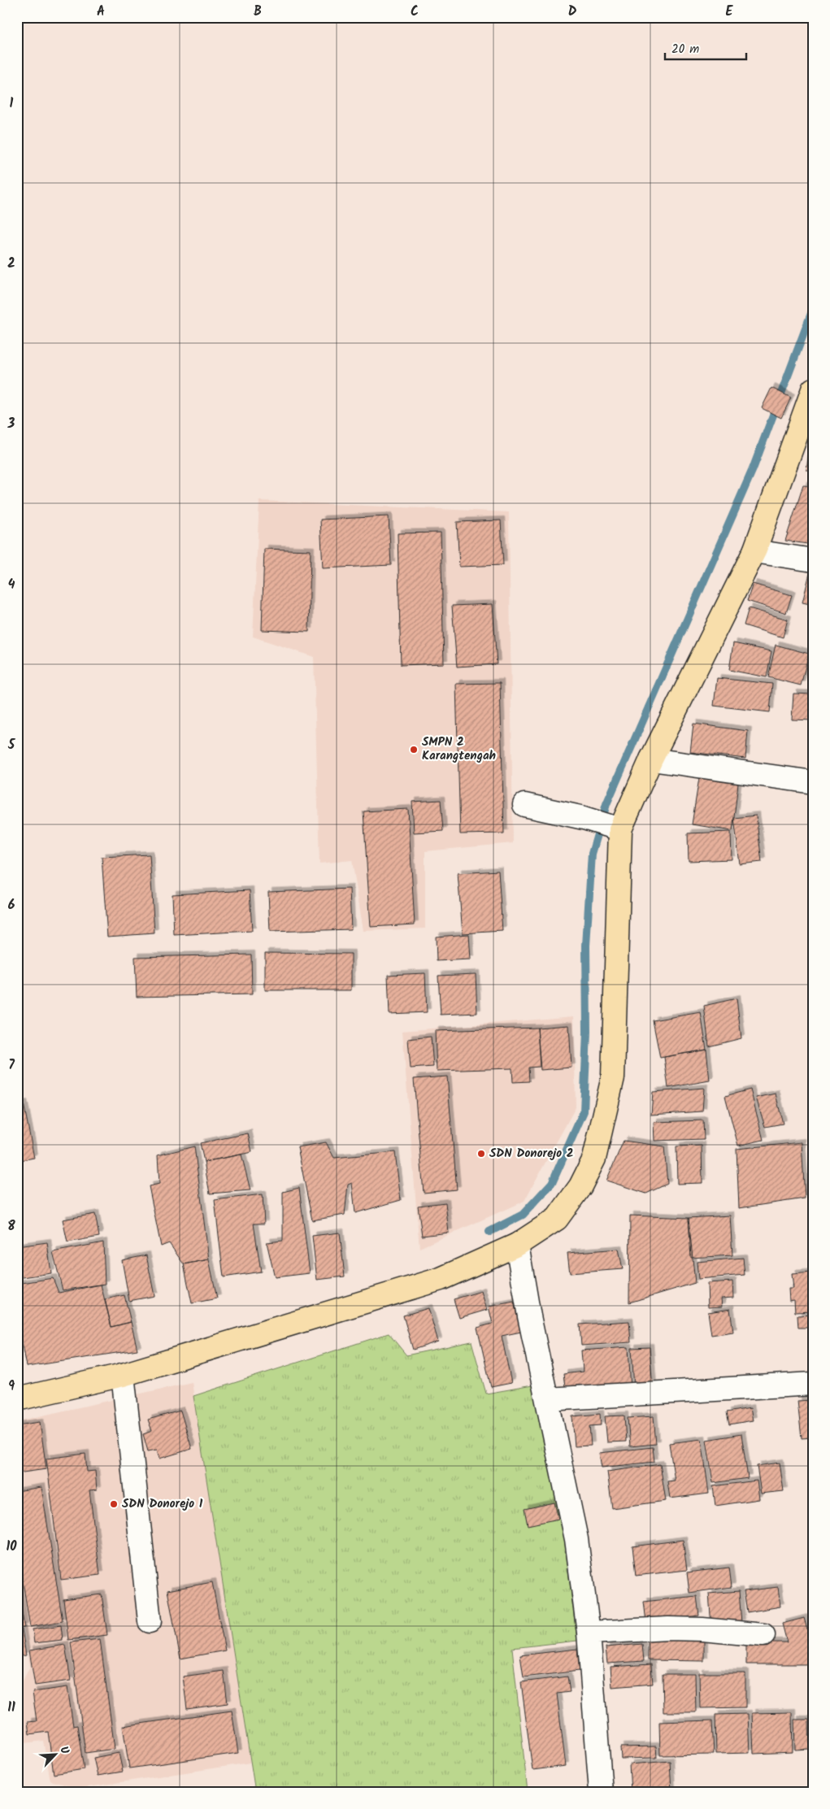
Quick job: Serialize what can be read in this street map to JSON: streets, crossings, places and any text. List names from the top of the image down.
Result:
{
  "places": ["SMPN 2 Karangtengah", "SDN Donorejo 2", "SDN Donorejo 1"],
  "scale_bar": "20 m",
  "north": "top right",
  "grid": {
    "columns": [
      "A",
      "B",
      "C",
      "D",
      "E"
    ],
    "rows": [
      "1",
      "2",
      "3",
      "4",
      "5",
      "6",
      "7",
      "8",
      "9",
      "10",
      "11"
    ]
  }
}
